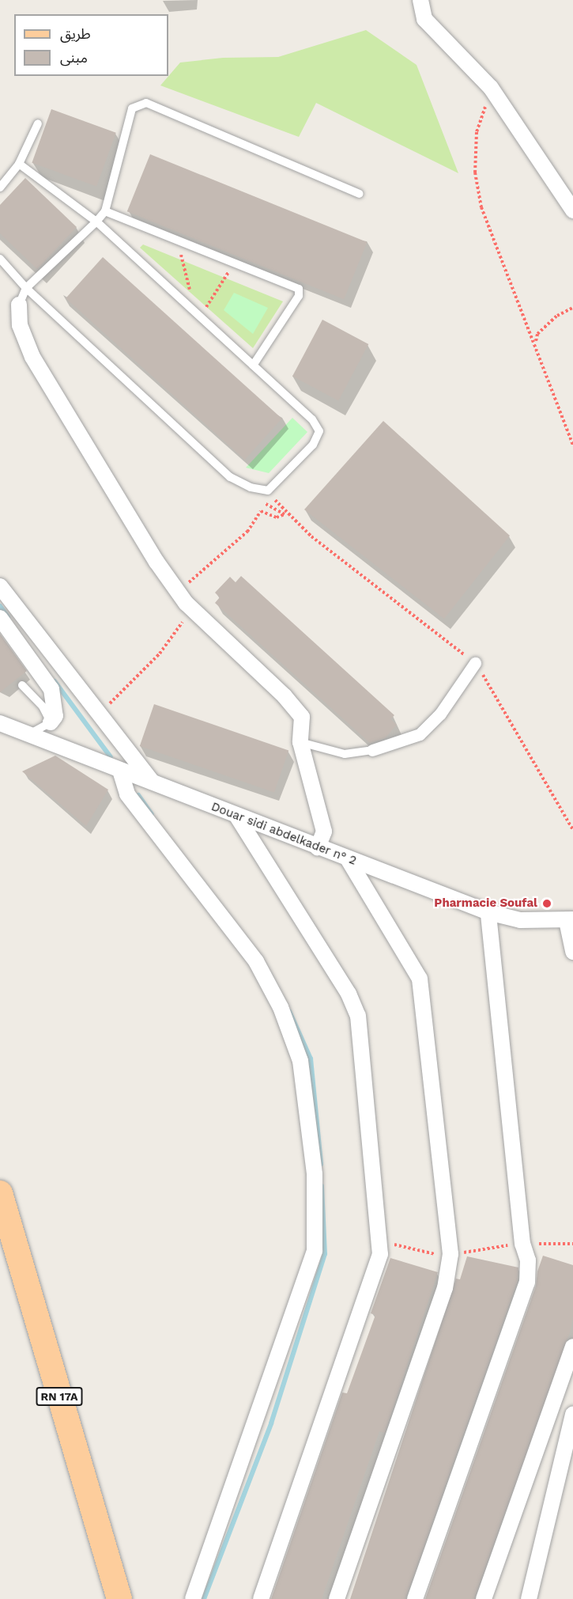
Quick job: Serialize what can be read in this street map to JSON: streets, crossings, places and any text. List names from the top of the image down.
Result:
{
  "streets": {
    "main road": ["RN 17A"],
    "street": ["Douar sidi abdelkader n° 2"]
  },
  "places": ["Pharmacie Soufal"],
  "legend": ["طريق", "مبنى"]
}
